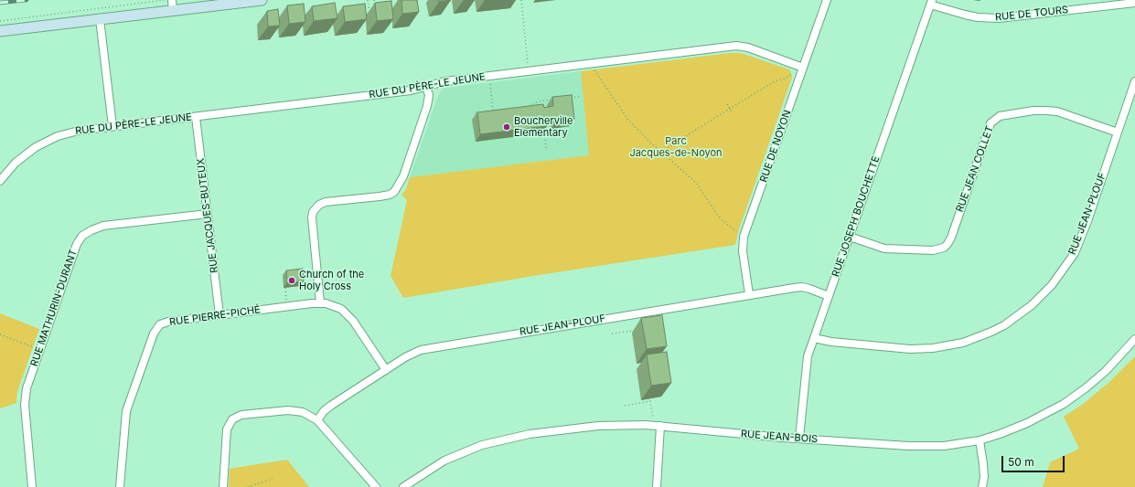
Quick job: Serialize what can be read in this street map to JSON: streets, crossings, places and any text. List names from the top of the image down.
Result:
{
  "streets": {
    "street": [
      "RUE DE TOURS",
      "RUE DU PÈRE-LE JEUNE",
      "RUE DE NOYON",
      "RUE JEAN COLLET",
      "RUE JEAN-PLOUF",
      "RUE JACQUES-BUTEUX",
      "RUE JOSEPH BOUCHETTE",
      "RUE MATHURIN-DURANT",
      "RUE PIERRE-PICHÉ",
      "RUE JEAN-BOIS"
    ]
  },
  "crossings": [
    ["RUE DE TOURS", "RUE JOSEPH BOUCHETTE"],
    ["RUE DU PÈRE-LE JEUNE", "RUE DE NOYON"],
    ["RUE DU PÈRE-LE JEUNE", "RUE JACQUES-BUTEUX"],
    ["RUE DE NOYON", "RUE JEAN-PLOUF"],
    ["RUE JEAN COLLET", "RUE JEAN-PLOUF"],
    ["RUE JEAN COLLET", "RUE JOSEPH BOUCHETTE"],
    ["RUE JEAN-PLOUF", "RUE JOSEPH BOUCHETTE"],
    ["RUE JEAN-PLOUF", "RUE PIERRE-PICHÉ"],
    ["RUE JACQUES-BUTEUX", "RUE MATHURIN-DURANT"],
    ["RUE JACQUES-BUTEUX", "RUE PIERRE-PICHÉ"],
    ["RUE JOSEPH BOUCHETTE", "RUE JEAN-BOIS"]
  ],
  "parks": ["Parc Jacques-de-Noyon"],
  "places": ["Boucherville Elementary", "Church of the Holy Cross"],
  "scale_bar": "50 m"
}
